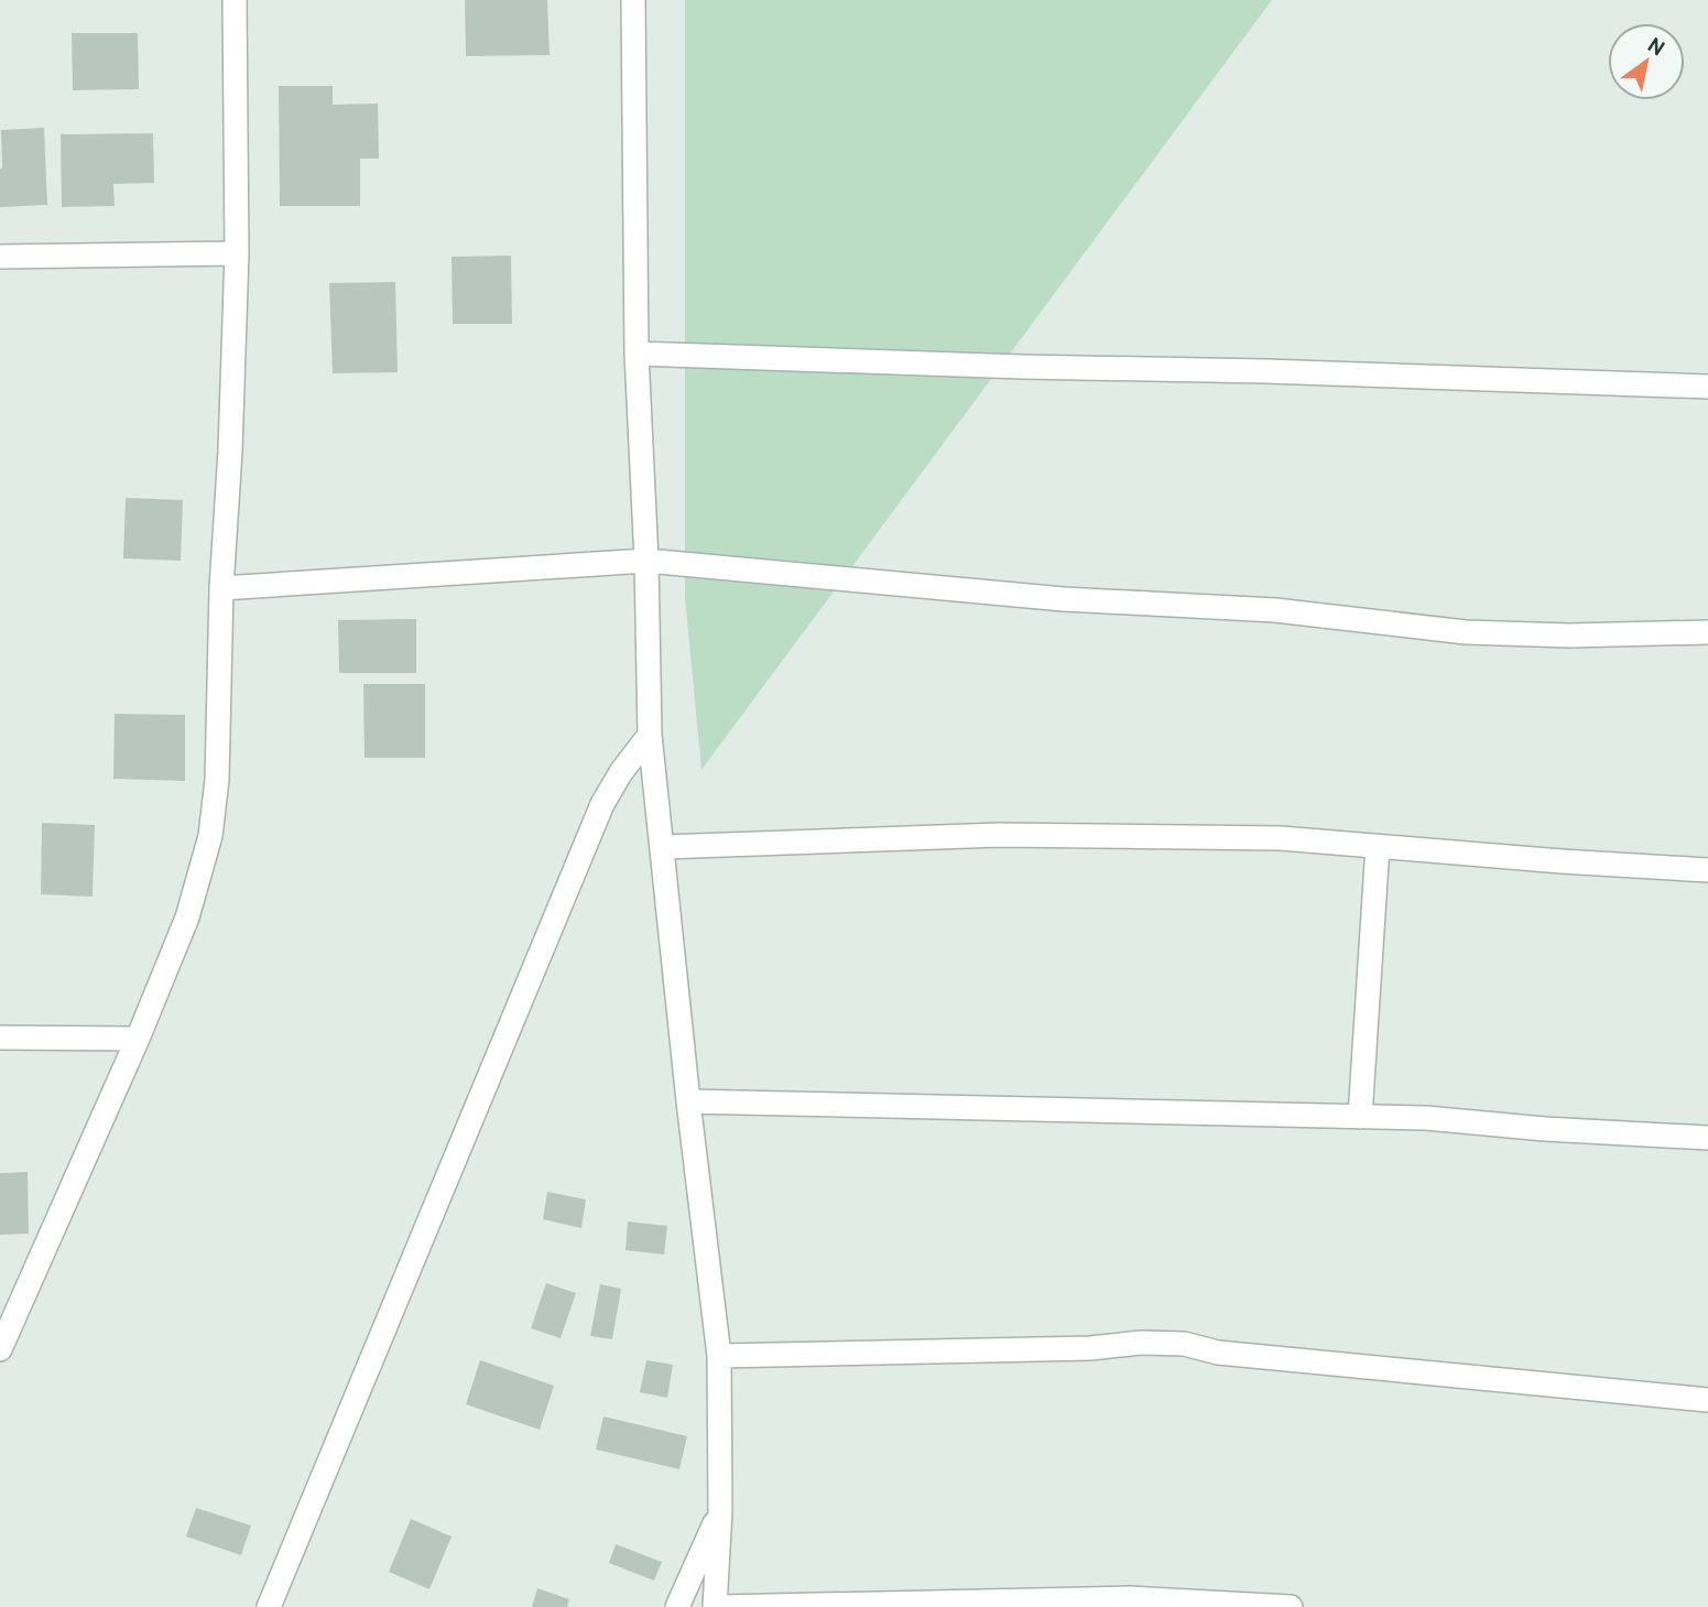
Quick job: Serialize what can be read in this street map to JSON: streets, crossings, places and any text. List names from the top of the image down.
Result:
{
  "north": "top right"
}
